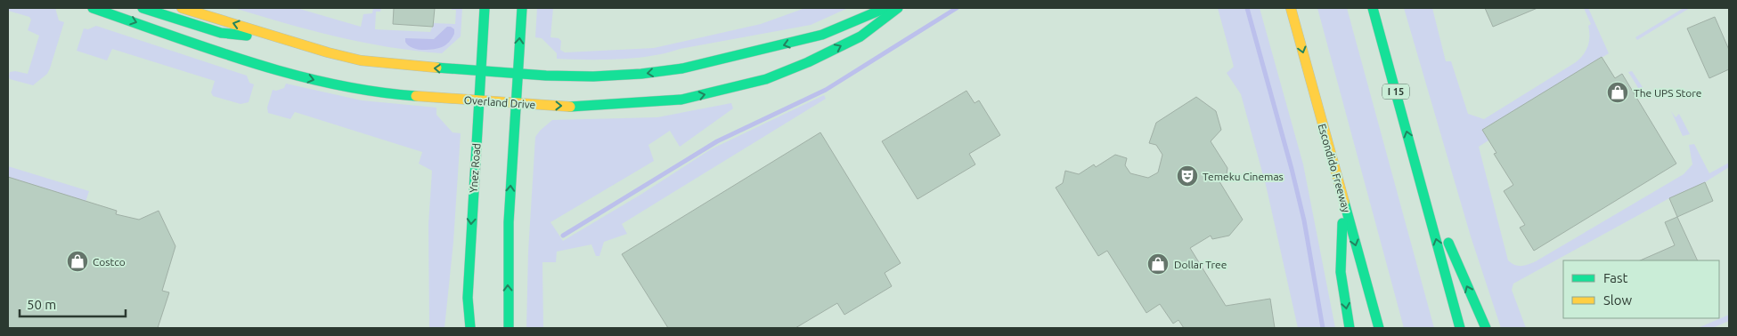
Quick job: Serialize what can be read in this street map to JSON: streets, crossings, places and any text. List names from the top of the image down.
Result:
{
  "streets": {
    "main road": [
      "I 15",
      "Overland Drive",
      "Ynez Road",
      "Escondido Freeway"
    ]
  },
  "crossings": [
    ["Overland Drive", "Ynez Road"]
  ],
  "places": {
    "shop": ["The UPS Store", "Costco", "Dollar Tree"],
    "theatre": ["Temeku Cinemas"]
  },
  "legend": ["Fast", "Slow"],
  "scale_bar": "50 m"
}
